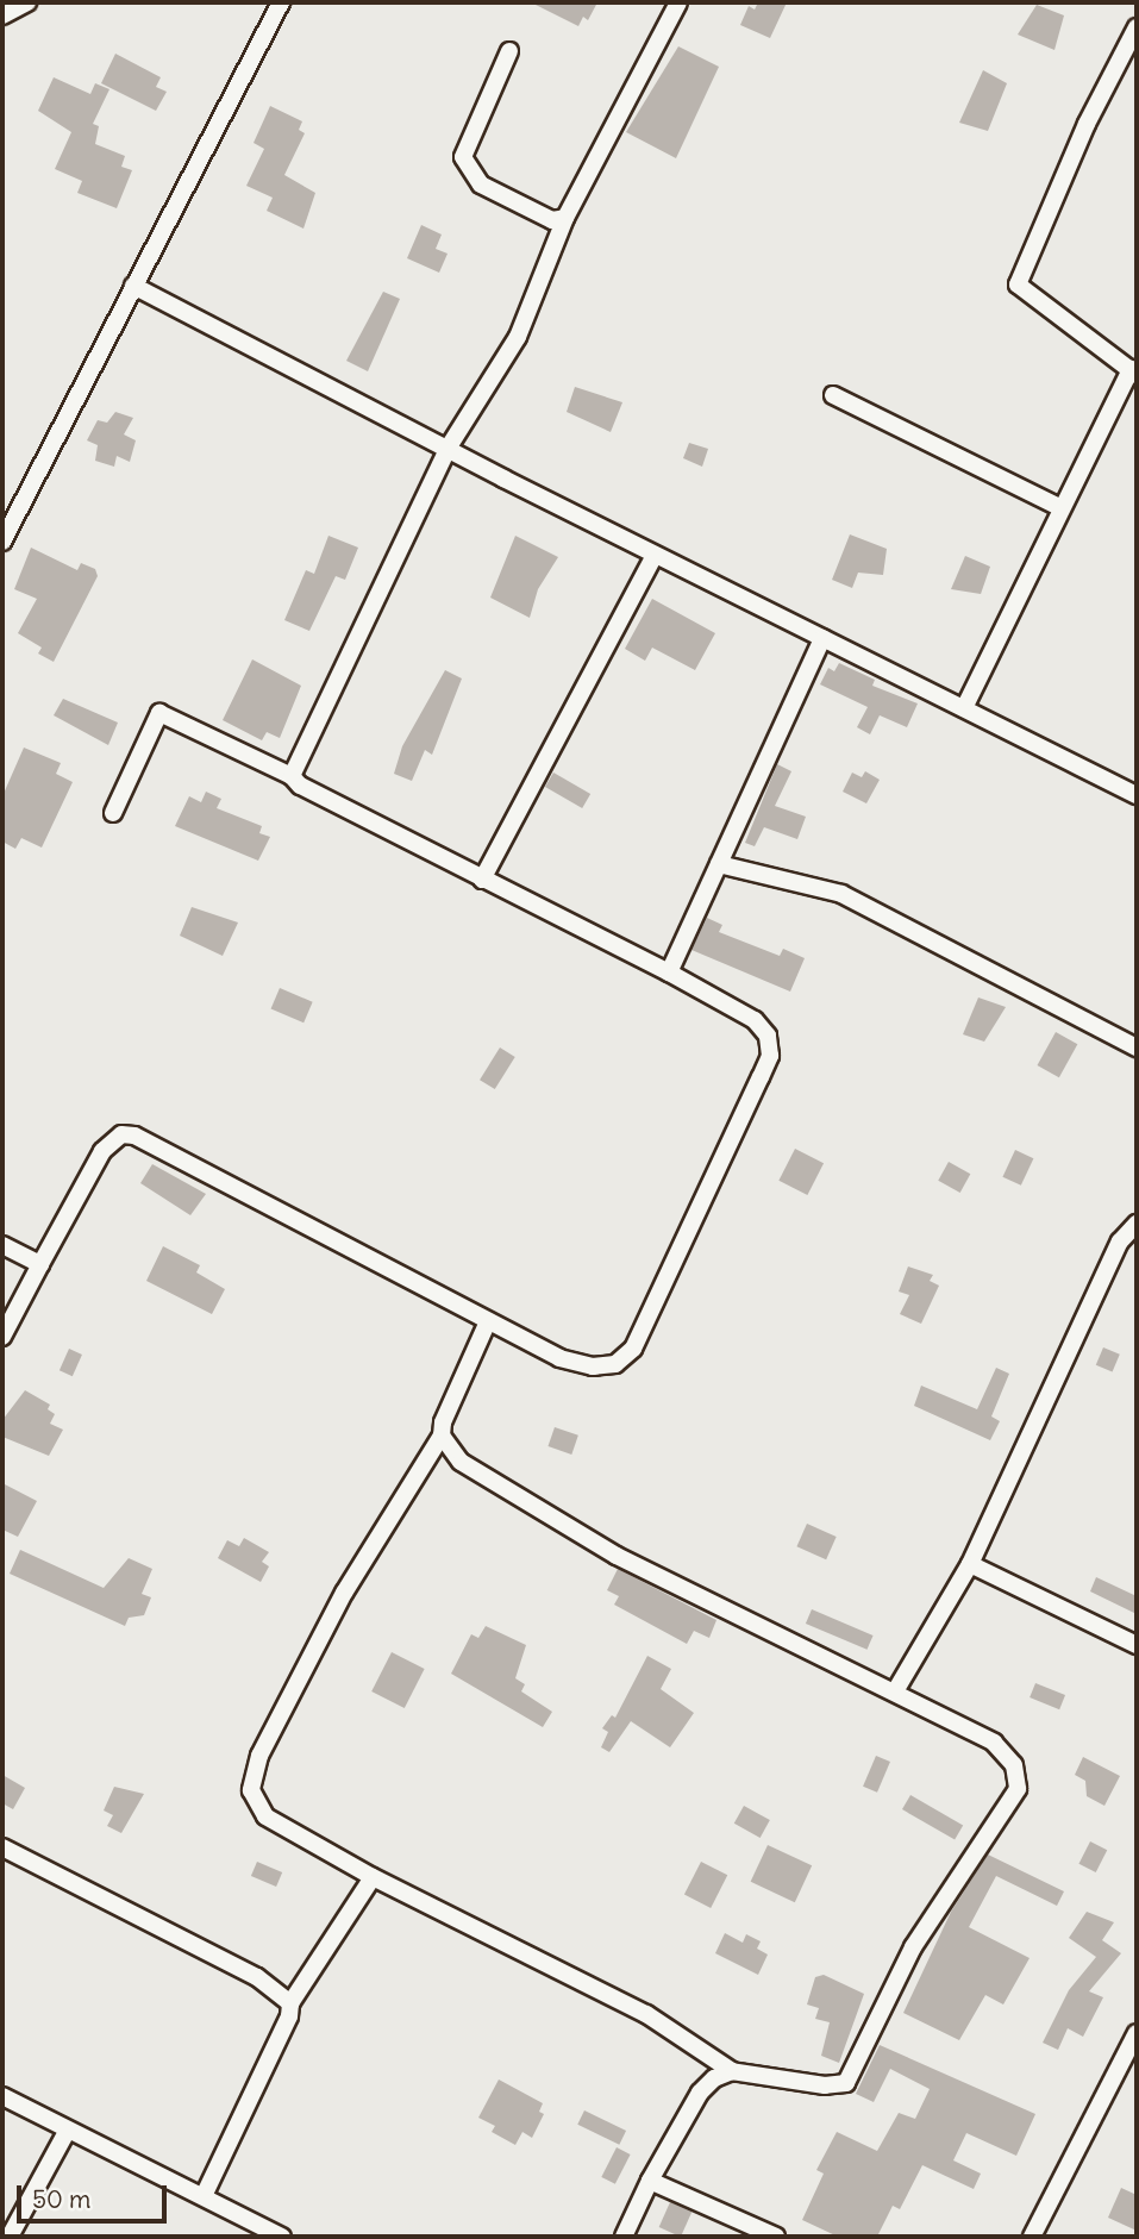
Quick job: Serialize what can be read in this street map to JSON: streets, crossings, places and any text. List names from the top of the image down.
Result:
{
  "scale_bar": "50 m"
}
